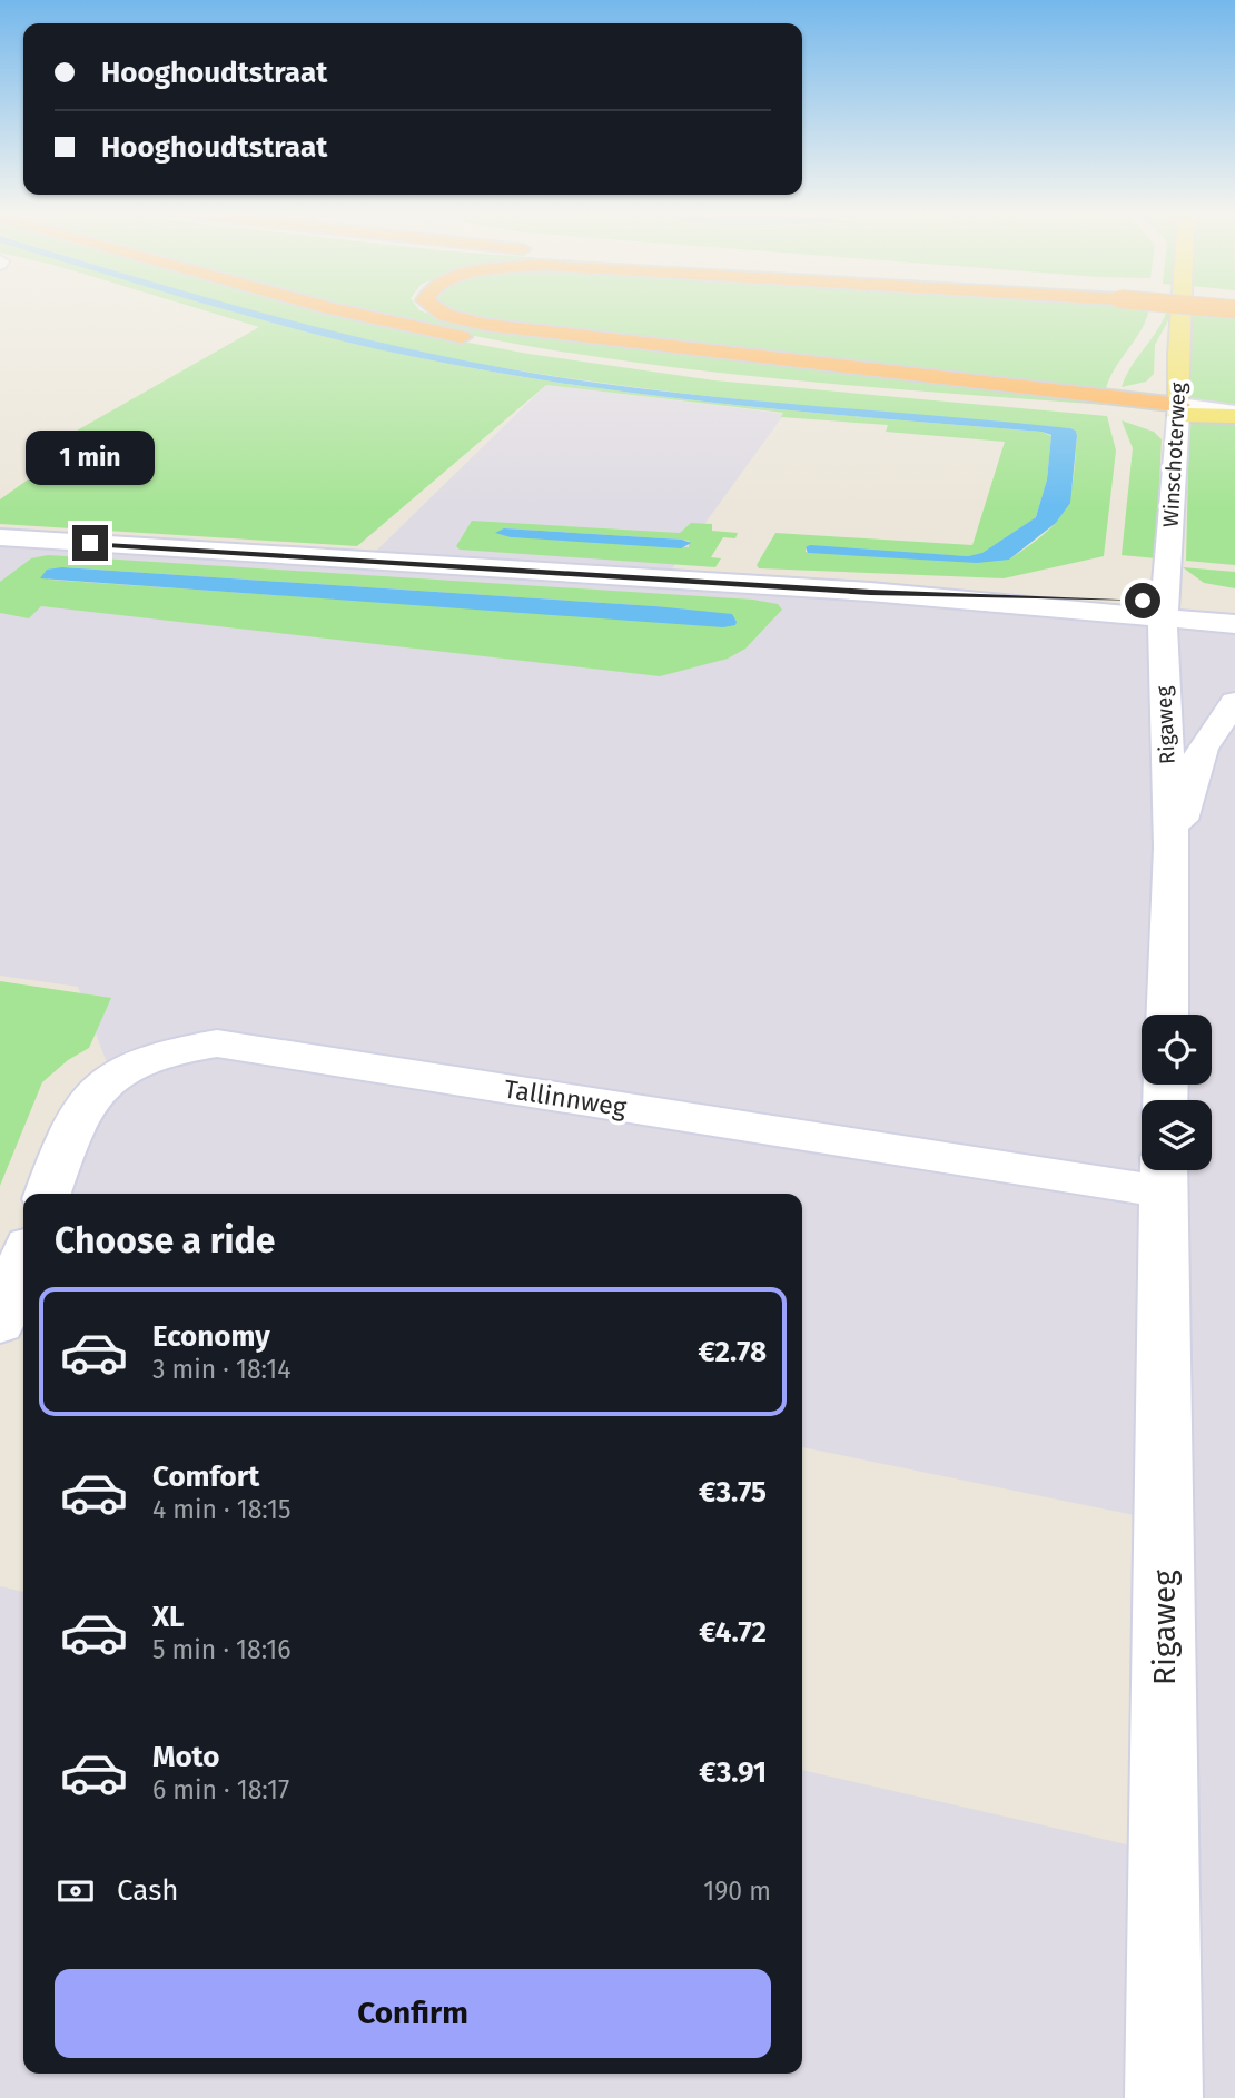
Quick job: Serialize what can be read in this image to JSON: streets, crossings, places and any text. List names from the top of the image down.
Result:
{
  "streets": {
    "main road": ["Winschoterweg"],
    "street": ["Rigaweg", "Tallinnweg"]
  },
  "crossings": [
    ["Winschoterweg", "Rigaweg"],
    ["Rigaweg", "Tallinnweg"]
  ],
  "page": {
    "banner": ["Hooghoudtstraat", "Hooghoudtstraat"],
    "bubble": "1 min",
    "heading": "Choose a ride",
    "list": [
      {
        "name": "Economy",
        "note": "3 min · 18:14",
        "value": "€2.78"
      },
      {
        "name": "Comfort",
        "note": "4 min · 18:15",
        "value": "€3.75"
      },
      {
        "name": "XL",
        "note": "5 min · 18:16",
        "value": "€4.72"
      },
      {
        "name": "Moto",
        "note": "6 min · 18:17",
        "value": "€3.91"
      }
    ],
    "pay": ["Cash", "190 m"],
    "buttons": "Confirm"
  }
}
